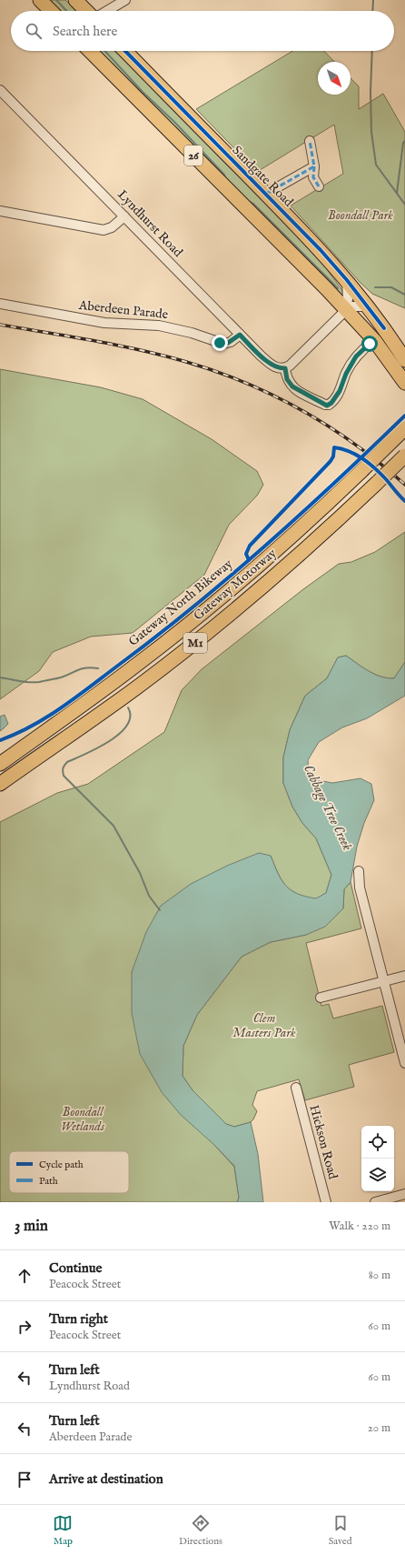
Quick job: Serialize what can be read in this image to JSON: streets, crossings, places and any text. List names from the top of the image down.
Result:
{
  "streets": {
    "highway": [
      "26",
      "Sandgate Road",
      "Gateway Motorway",
      "M1"
    ],
    "street": ["Lyndhurst Road", "Aberdeen Parade", "Hickson Road"],
    "cycle path": ["Gateway North Bikeway"]
  },
  "crossings": [
    ["Lyndhurst Road", "Aberdeen Parade"]
  ],
  "water": ["Cabbage Tree Creek"],
  "parks": ["Boondall Park", "Clem Masters Park", "Boondall Wetlands"],
  "legend": ["Cycle path", "Path"],
  "north": "bottom right",
  "page": {
    "search": "Search here",
    "heading": ["3 min", "Walk · 220 m"],
    "list": [
      ["Continue", "Peacock Street", "80 m"],
      ["Turn right", "Peacock Street", "60 m"],
      ["Turn left", "Lyndhurst Road", "60 m"],
      ["Turn left", "Aberdeen Parade", "20 m"],
      "Arrive at destination"
    ],
    "nav": ["Map", "Directions", "Saved"]
  }
}
